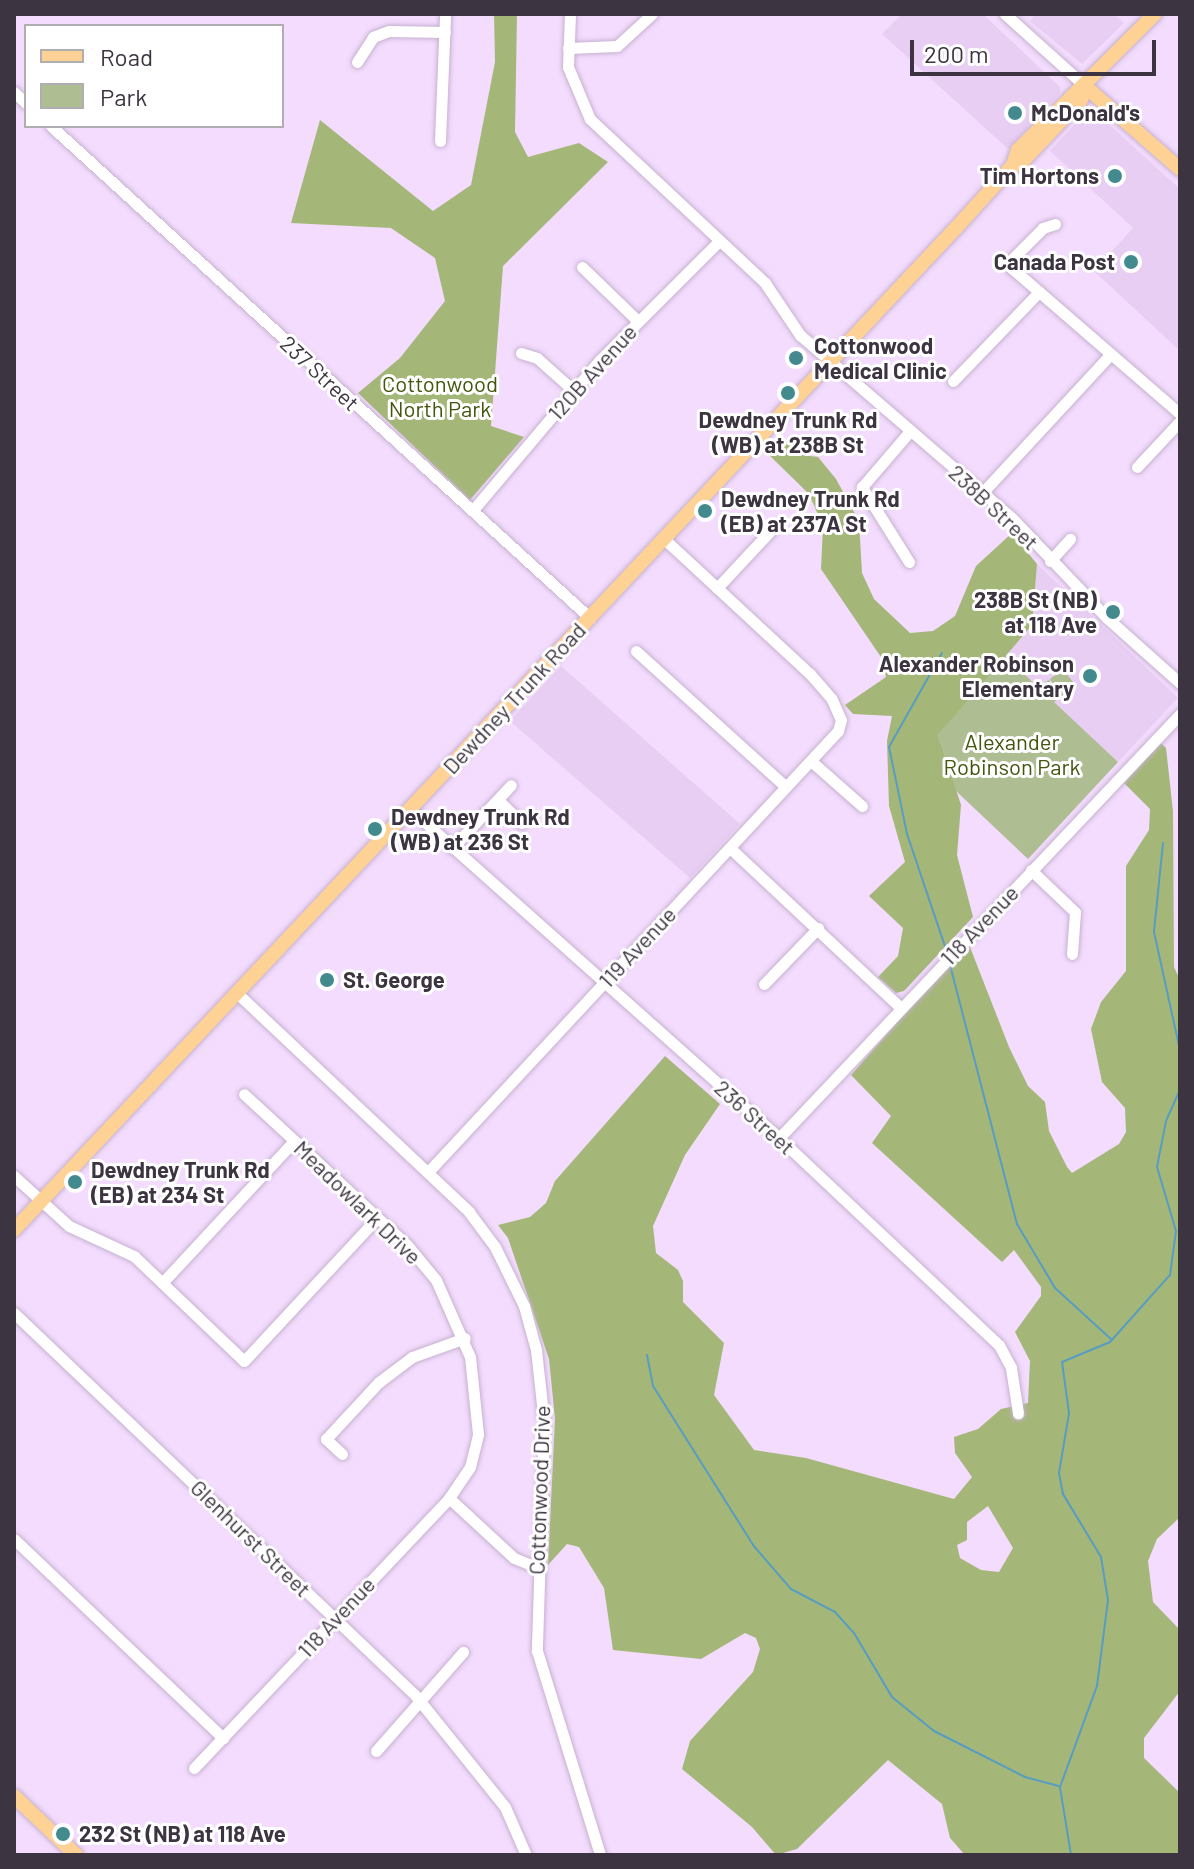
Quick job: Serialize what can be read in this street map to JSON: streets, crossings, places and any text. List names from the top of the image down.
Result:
{
  "streets": {
    "main road": ["Dewdney Trunk Road"],
    "street": [
      "120B Avenue",
      "237 Street",
      "238B Street",
      "118 Avenue",
      "119 Avenue",
      "236 Street",
      "Meadowlark Drive",
      "Cottonwood Drive",
      "Glenhurst Street"
    ]
  },
  "crossings": [
    ["120B Avenue", "237 Street"],
    ["120B Avenue", "238B Street"],
    ["237 Street", "Dewdney Trunk Road"],
    ["238B Street", "Dewdney Trunk Road"],
    ["Dewdney Trunk Road", "236 Street"],
    ["Dewdney Trunk Road", "Cottonwood Drive"],
    ["118 Avenue", "236 Street"],
    ["118 Avenue", "Meadowlark Drive"],
    ["118 Avenue", "Glenhurst Street"],
    ["119 Avenue", "236 Street"],
    ["119 Avenue", "Cottonwood Drive"]
  ],
  "parks": ["Cottonwood North Park", "Alexander Robinson Park"],
  "places": [
    "McDonald's",
    "Tim Hortons",
    "Canada Post",
    "Cottonwood Medical Clinic",
    "Dewdney Trunk Rd (WB) at 238B St",
    "Dewdney Trunk Rd (EB) at 237A St",
    "238B St (NB) at 118 Ave",
    "Alexander Robinson Elementary",
    "Dewdney Trunk Rd (WB) at 236 St",
    "St. George",
    "Dewdney Trunk Rd (EB) at 234 St",
    "232 St (NB) at 118 Ave"
  ],
  "legend": ["Road", "Park"],
  "scale_bar": "200 m"
}
